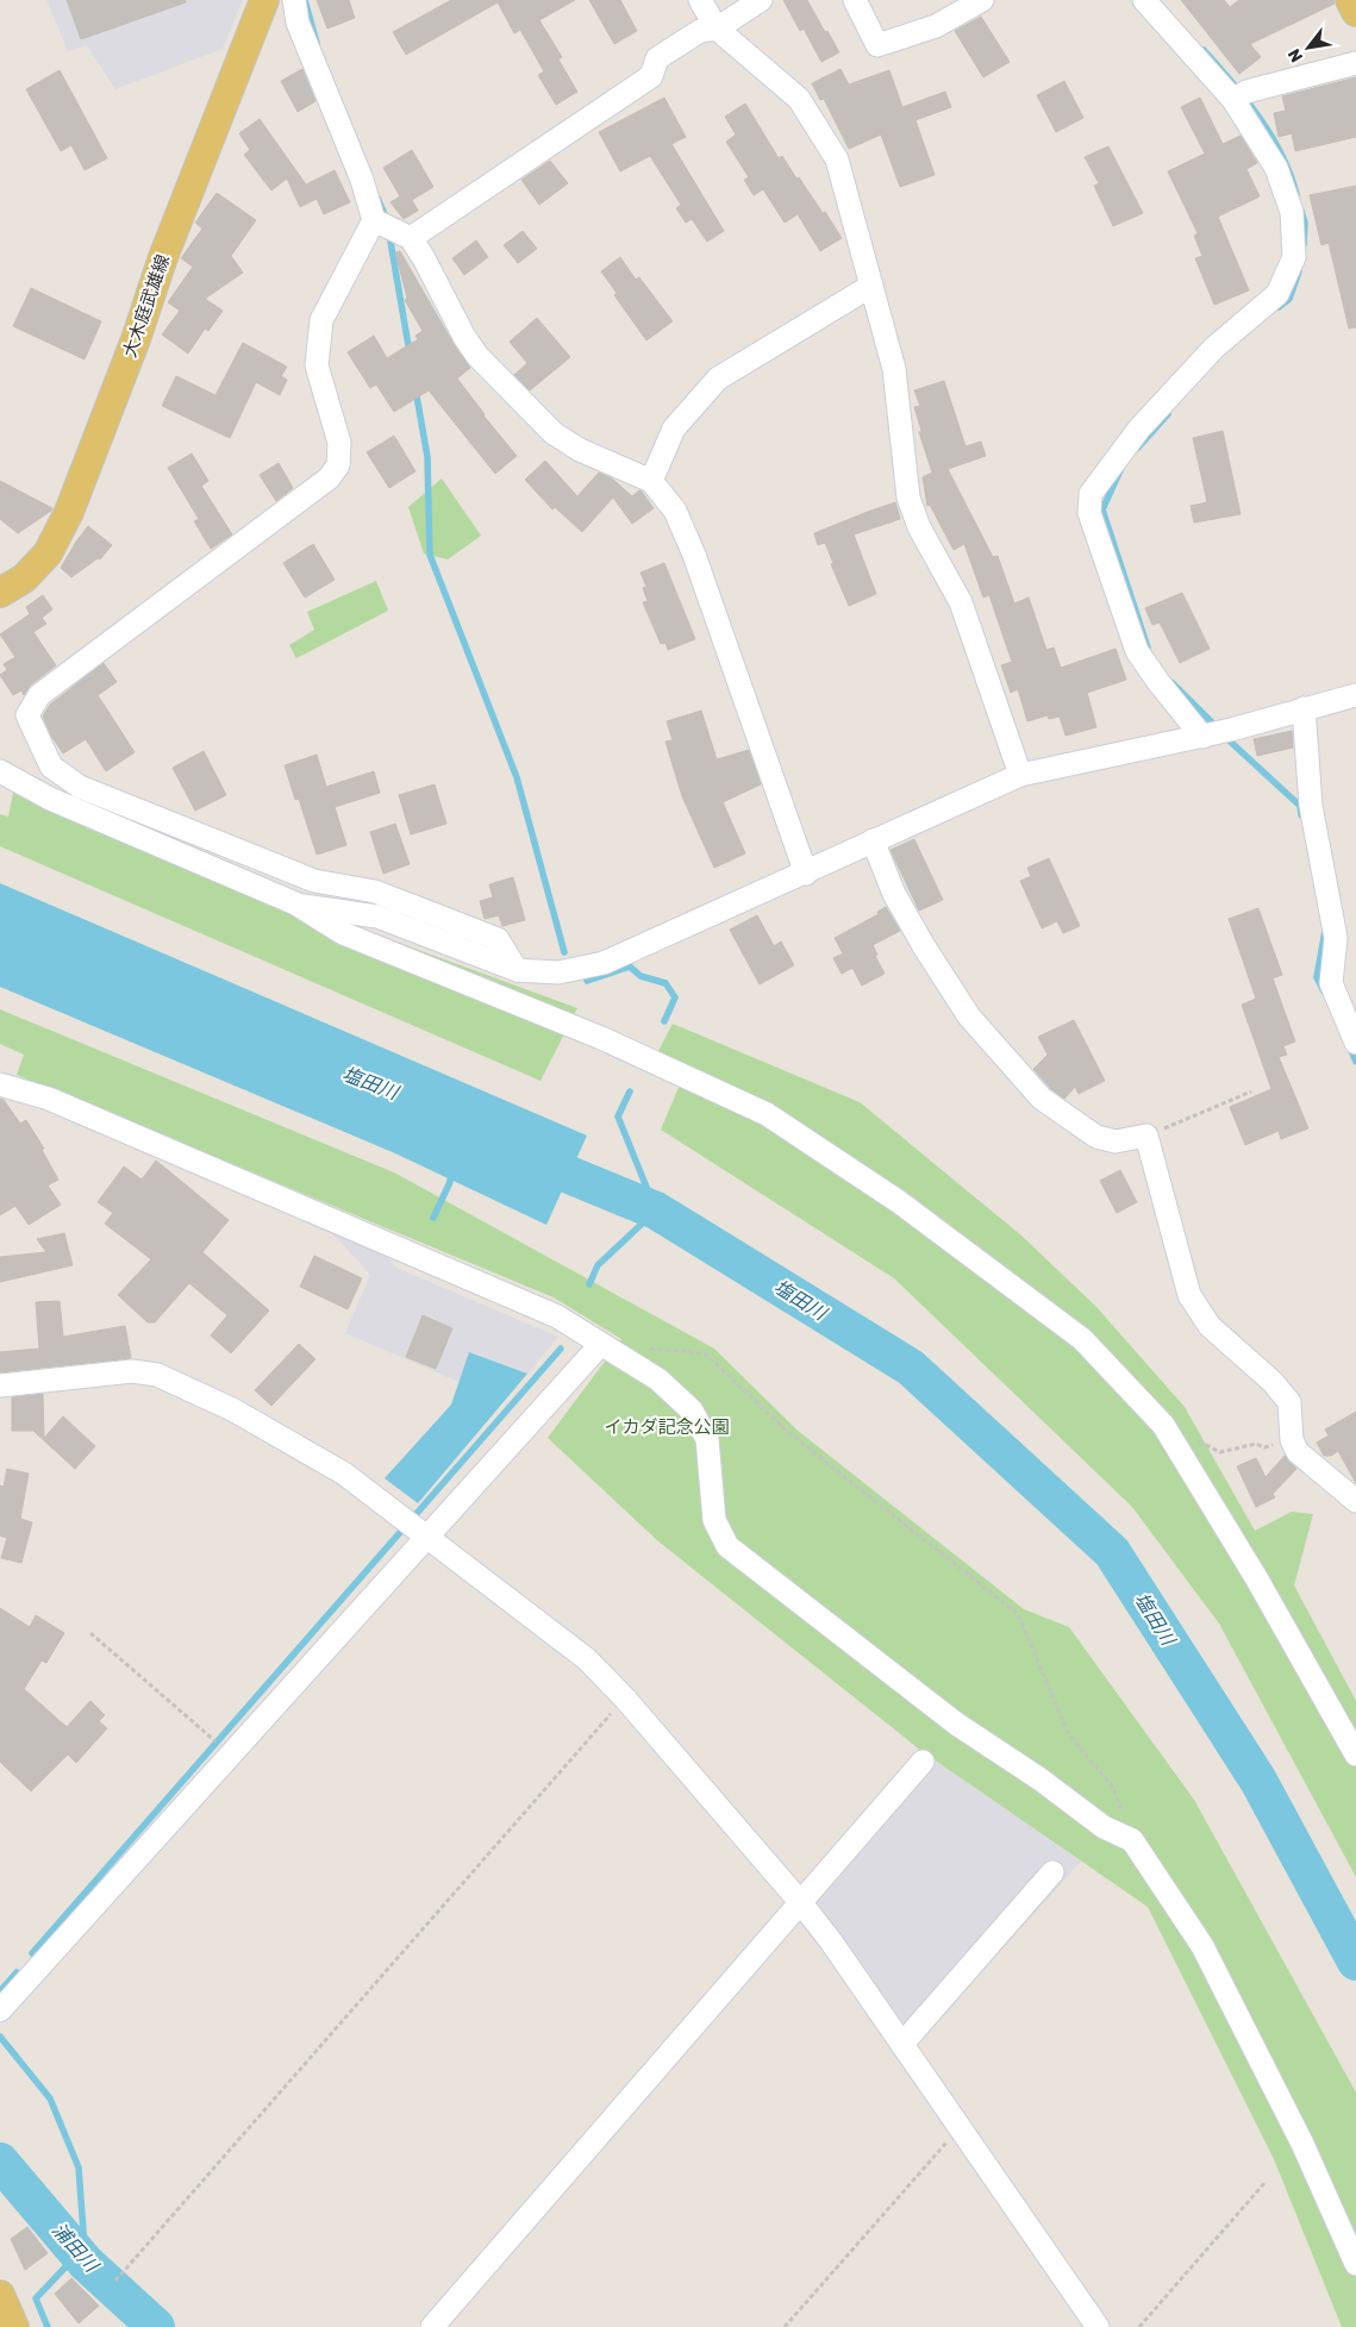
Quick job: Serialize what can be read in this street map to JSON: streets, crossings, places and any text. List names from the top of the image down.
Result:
{
  "streets": {
    "main road": ["大木庭武雄線"]
  },
  "water": ["塩田川", "浦田川"],
  "parks": ["イカダ記念公園"],
  "north": "bottom left"
}
